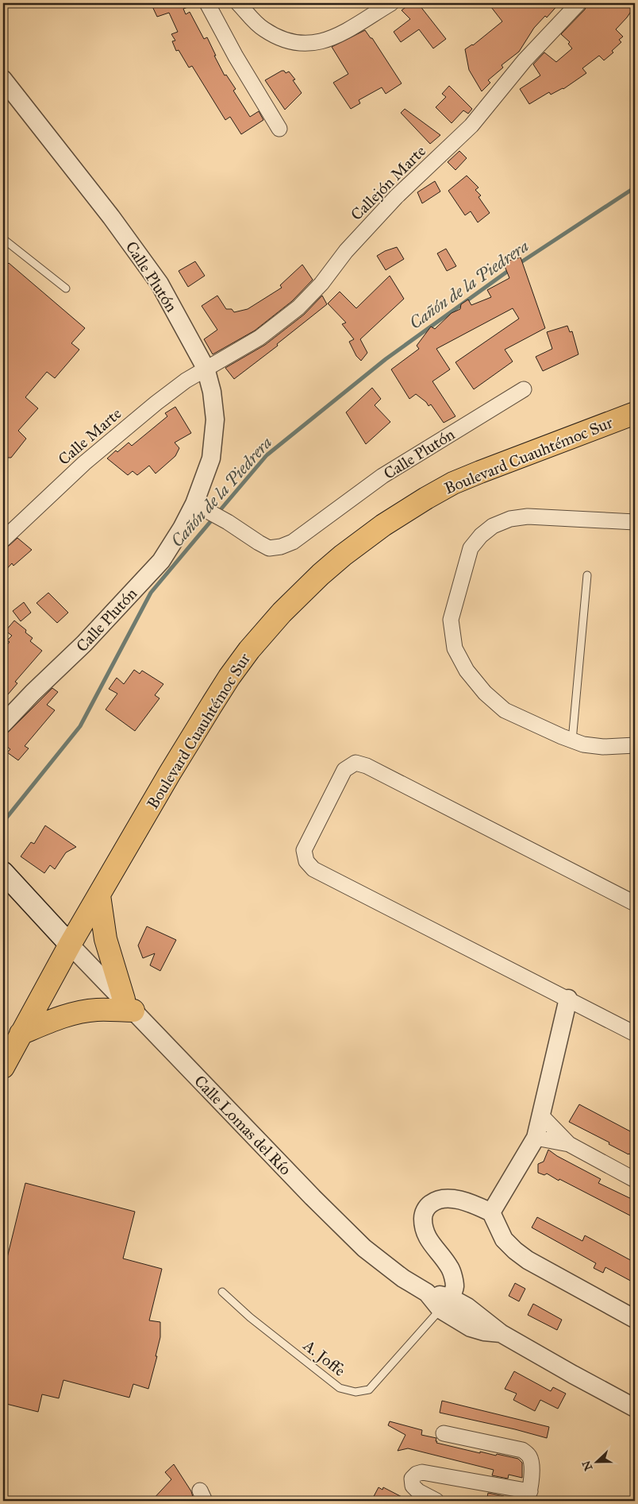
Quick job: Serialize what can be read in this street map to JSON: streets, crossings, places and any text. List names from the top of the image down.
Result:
{
  "streets": {
    "main road": ["Boulevard Cuauhtémoc Sur"],
    "street": [
      "Callejón Marte",
      "Calle Plutón",
      "Calle Marte",
      "Calle Lomas del Río"
    ],
    "lane": ["A. Joffe"]
  },
  "crossings": [
    ["Callejón Marte", "Calle Plutón"],
    ["Callejón Marte", "Calle Marte"],
    ["Calle Plutón", "Calle Marte"],
    ["Boulevard Cuauhtémoc Sur", "Calle Lomas del Río"],
    ["Calle Lomas del Río", "A. Joffe"]
  ],
  "water": ["Cañón de la Piedrera"],
  "north": "left"
}
